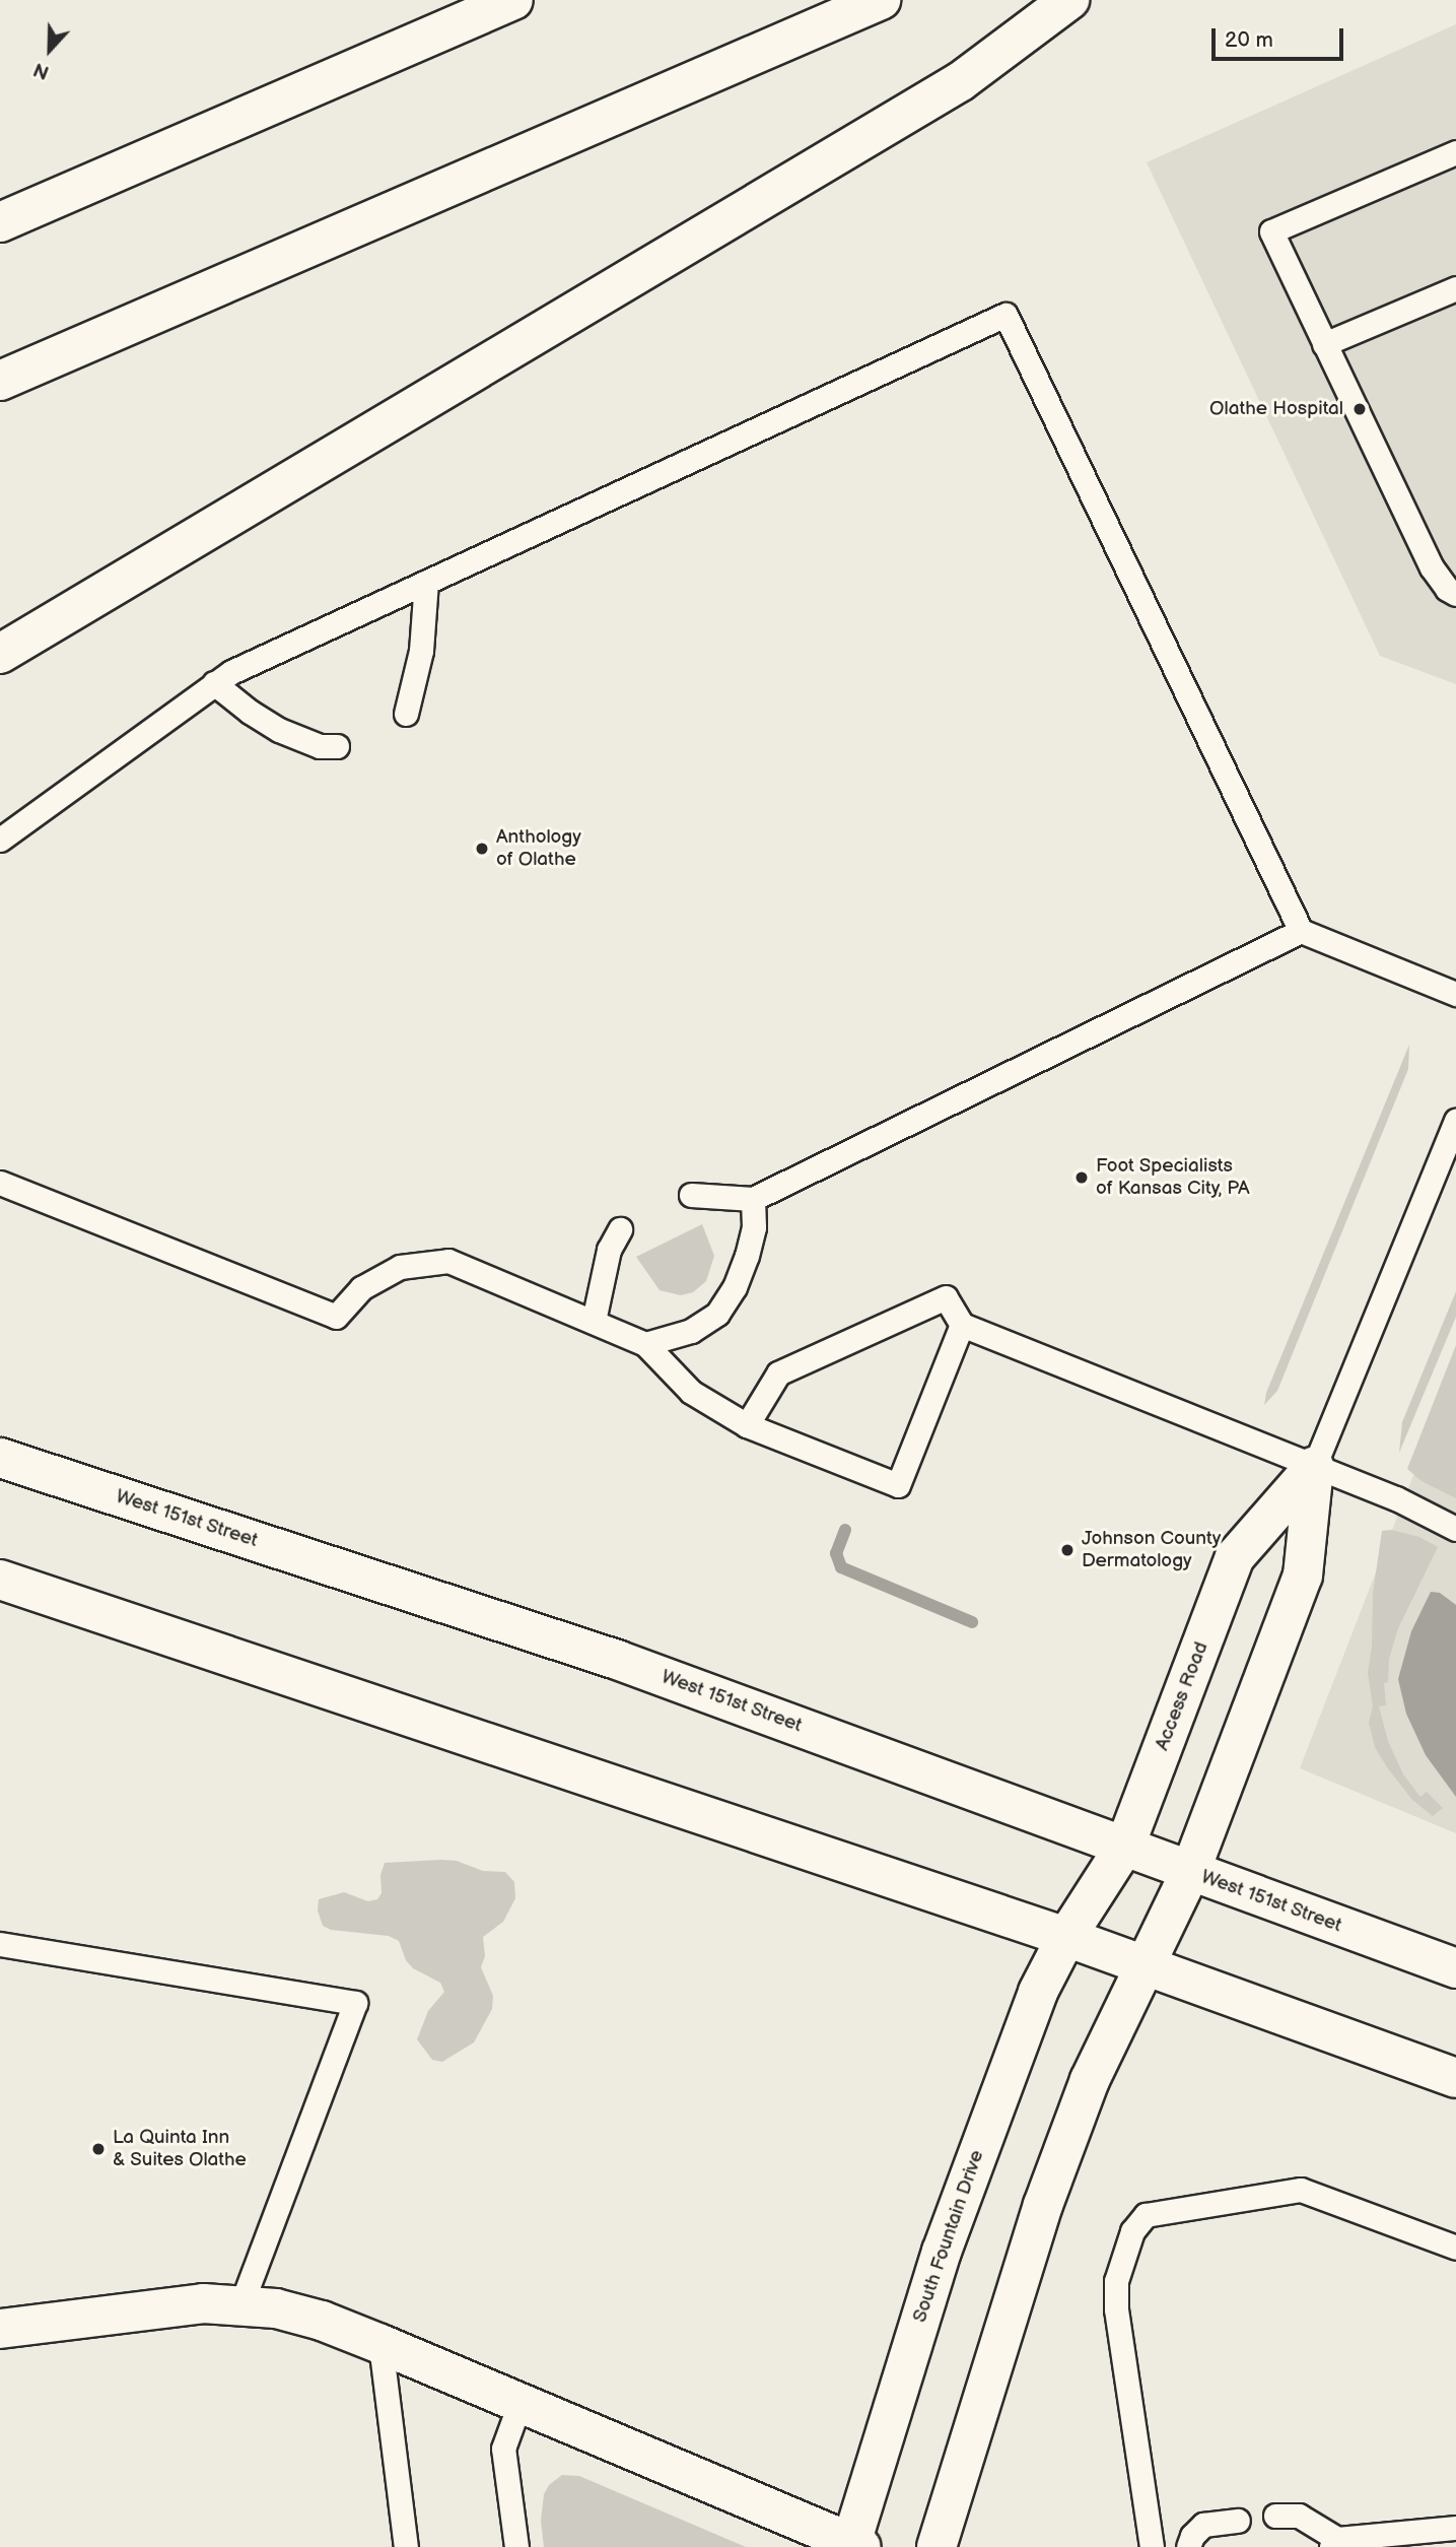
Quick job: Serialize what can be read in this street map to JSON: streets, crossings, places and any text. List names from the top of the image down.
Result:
{
  "streets": {
    "main road": ["West 151st Street", "Access Road", "South Fountain Drive"]
  },
  "crossings": [
    ["West 151st Street", "Access Road"],
    ["Access Road", "South Fountain Drive"]
  ],
  "places": [
    "Olathe Hospital",
    "Anthology of Olathe",
    "Foot Specialists of Kansas City, PA",
    "Johnson County Dermatology",
    "La Quinta Inn & Suites Olathe"
  ],
  "scale_bar": "20 m",
  "north": "bottom"
}
